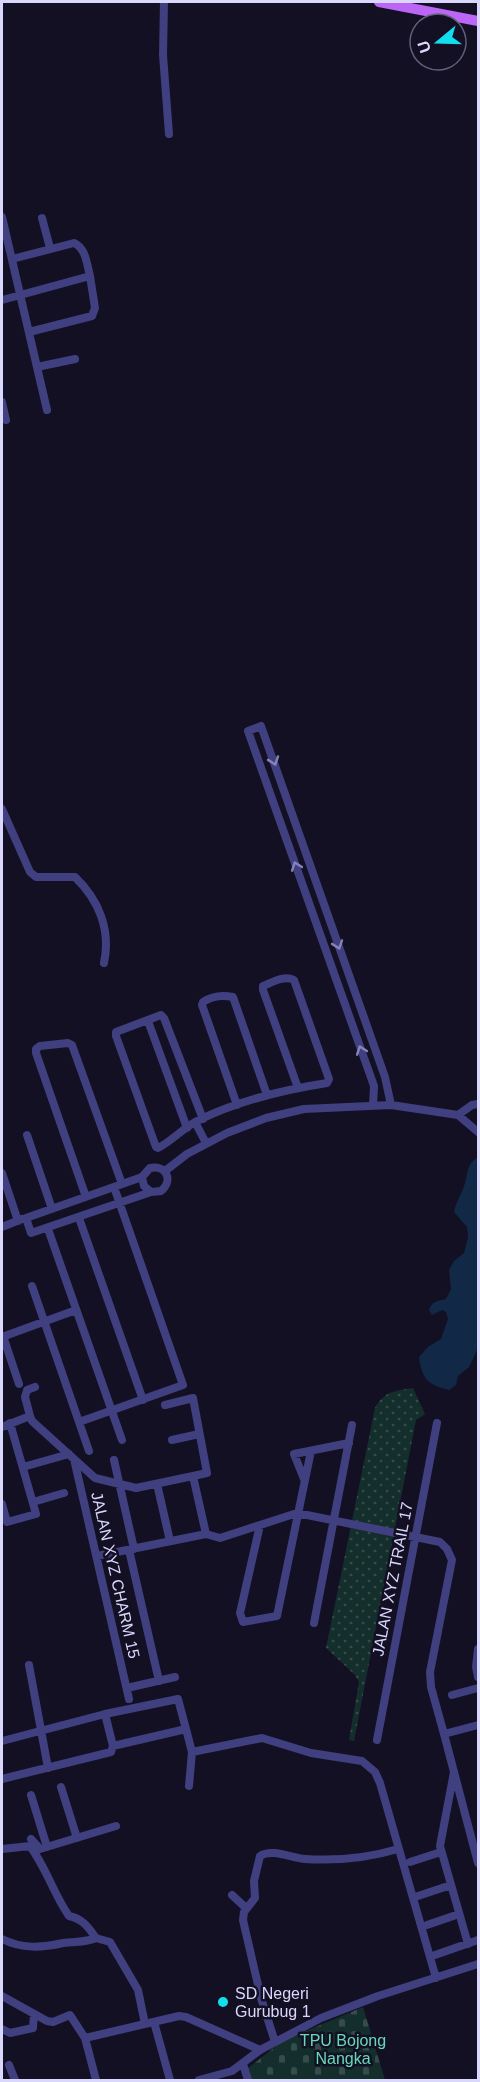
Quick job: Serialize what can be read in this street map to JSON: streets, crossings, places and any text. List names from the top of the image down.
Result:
{
  "streets": {
    "street": ["JALAN XYZ CHARM 15", "JALAN XYZ TRAIL 17"]
  },
  "parks": ["TPU Bojong Nangka"],
  "places": ["SD Negeri Gurubug 1"],
  "north": "left"
}
